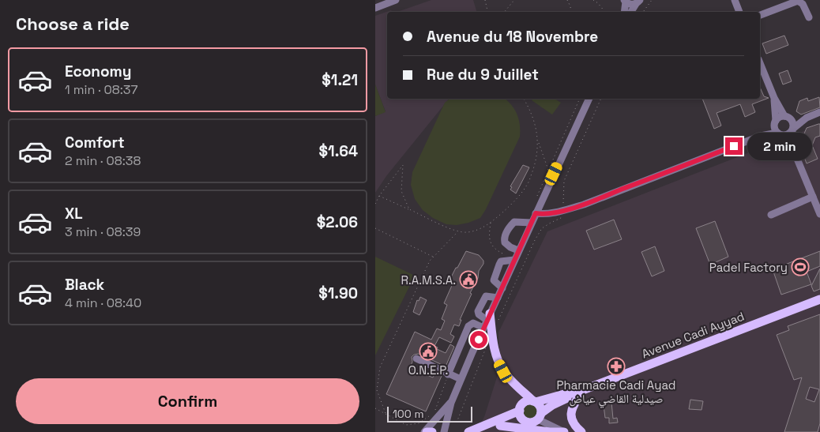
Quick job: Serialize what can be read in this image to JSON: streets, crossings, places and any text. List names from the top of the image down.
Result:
{
  "streets": {
    "main road": ["Avenue Cadi Ayyad"]
  },
  "places": {
    "sports": ["Padel Factory"],
    "public building": ["R.A.M.S.A.", "O.N.E.P."],
    "pharmacy": ["Pharmacie Cadi Ayad صيدلية القاضي عياض"]
  },
  "scale_bar": "100 m",
  "page": {
    "heading": "Choose a ride",
    "banner": ["Avenue du 18 Novembre", "Rue du 9 Juillet"],
    "list": [
      {
        "name": "Economy",
        "note": "1 min · 08:37",
        "value": "$1.21"
      },
      {
        "name": "Comfort",
        "note": "2 min · 08:38",
        "value": "$1.64"
      },
      {
        "name": "XL",
        "note": "3 min · 08:39",
        "value": "$2.06"
      },
      {
        "name": "Black",
        "note": "4 min · 08:40",
        "value": "$1.90"
      }
    ],
    "bubble": "2 min",
    "buttons": "Confirm",
    "scale": "100 m"
  }
}
